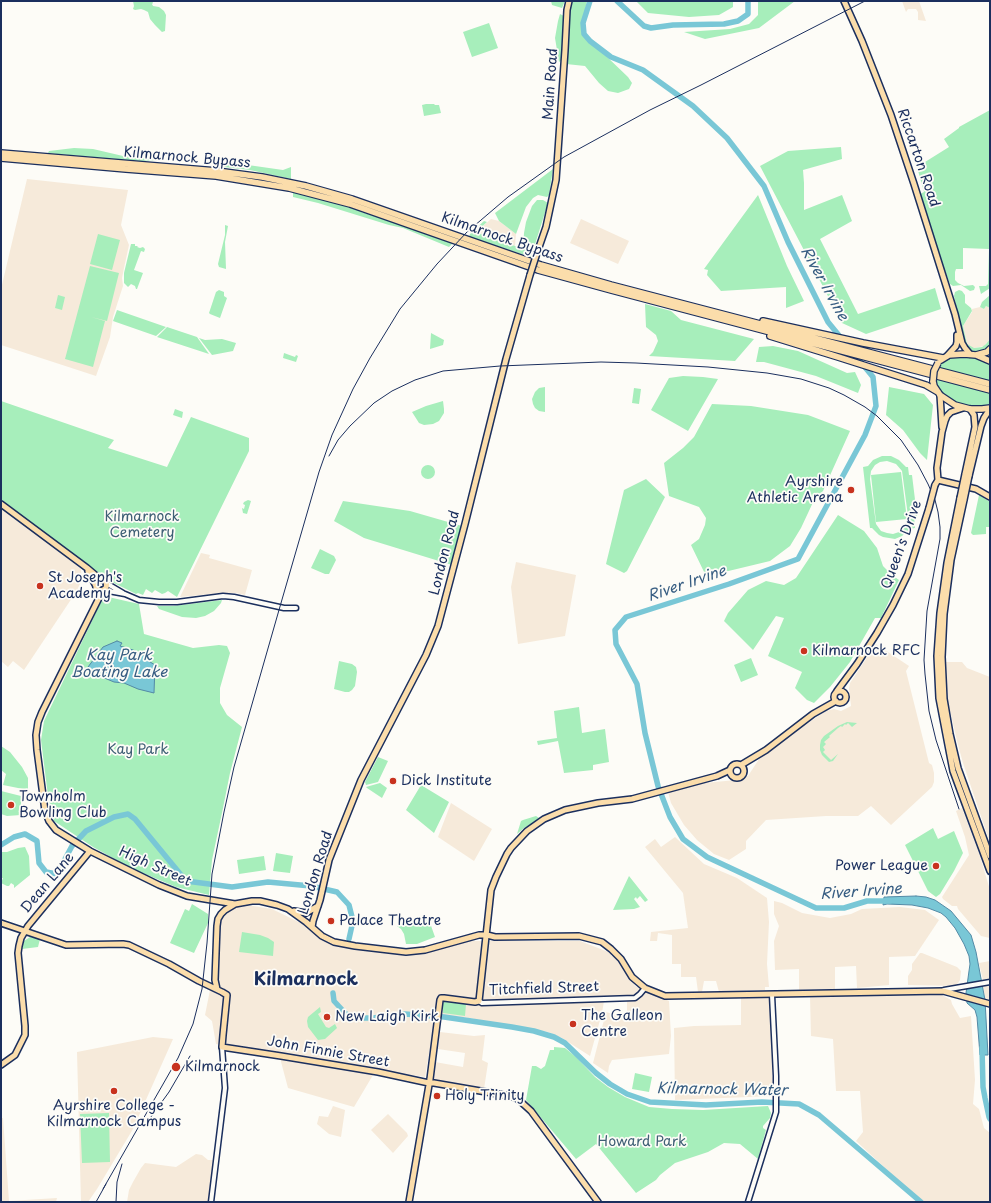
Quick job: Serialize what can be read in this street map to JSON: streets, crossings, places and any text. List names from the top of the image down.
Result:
{
  "streets": {
    "highway": ["Kilmarnock Bypass"],
    "main road": [
      "Main Road",
      "Riccarton Road",
      "Queen's Drive",
      "London Road",
      "High Street",
      "Dean Lane",
      "Titchfield Street",
      "John Finnie Street"
    ]
  },
  "crossings": [
    ["Main Road", "London Road"],
    ["High Street", "Dean Lane"]
  ],
  "districts": ["Kilmarnock"],
  "water": ["River Irvine", "Kay Park Boating Lake", "Kilmarnock Water"],
  "parks": ["Kilmarnock Cemetery", "Kay Park", "Howard Park"],
  "places": [
    "Ayrshire Athletic Arena",
    "St Joseph's Academy",
    "Kilmarnock RFC",
    "Dick Institute",
    "Townholm Bowling Club",
    "Power League",
    "Palace Theatre",
    "New Laigh Kirk",
    "The Galleon Centre",
    "Kilmarnock",
    "Ayrshire College - Kilmarnock Campus",
    "Holy Trinity"
  ]
}
